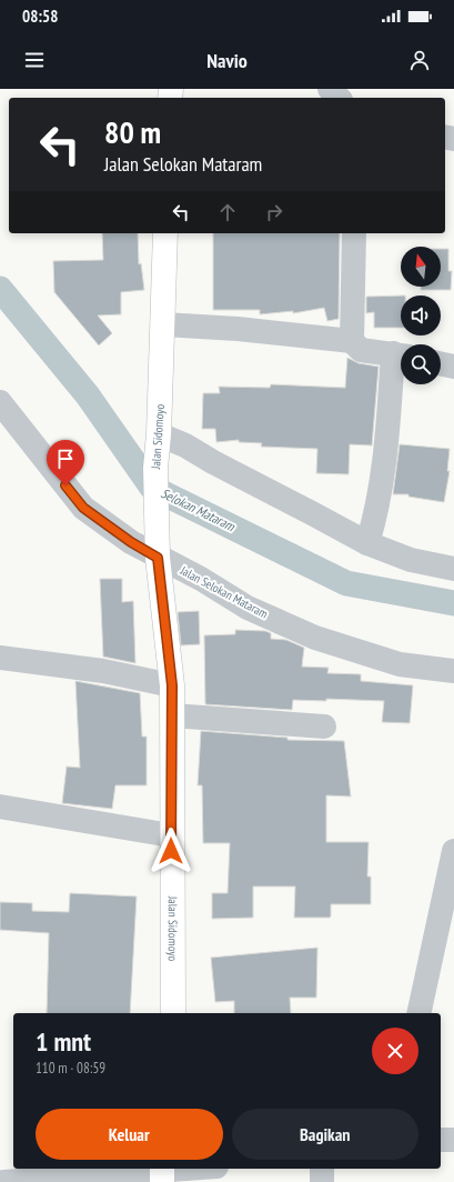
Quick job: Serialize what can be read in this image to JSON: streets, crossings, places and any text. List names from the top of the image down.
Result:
{
  "streets": {
    "main road": ["Jalan Sidomoyo"],
    "street": ["Jalan Selokan Mataram"]
  },
  "crossings": [
    ["Jalan Sidomoyo", "Jalan Selokan Mataram"]
  ],
  "water": ["Selokan Mataram"],
  "north": "top",
  "page": {
    "status": "08:58",
    "header": "Navio",
    "turn": ["80 m", "Jalan Selokan Mataram"],
    "heading": ["1 mnt", "110 m · 08:59"],
    "buttons": ["Keluar", "Bagikan"]
  }
}
